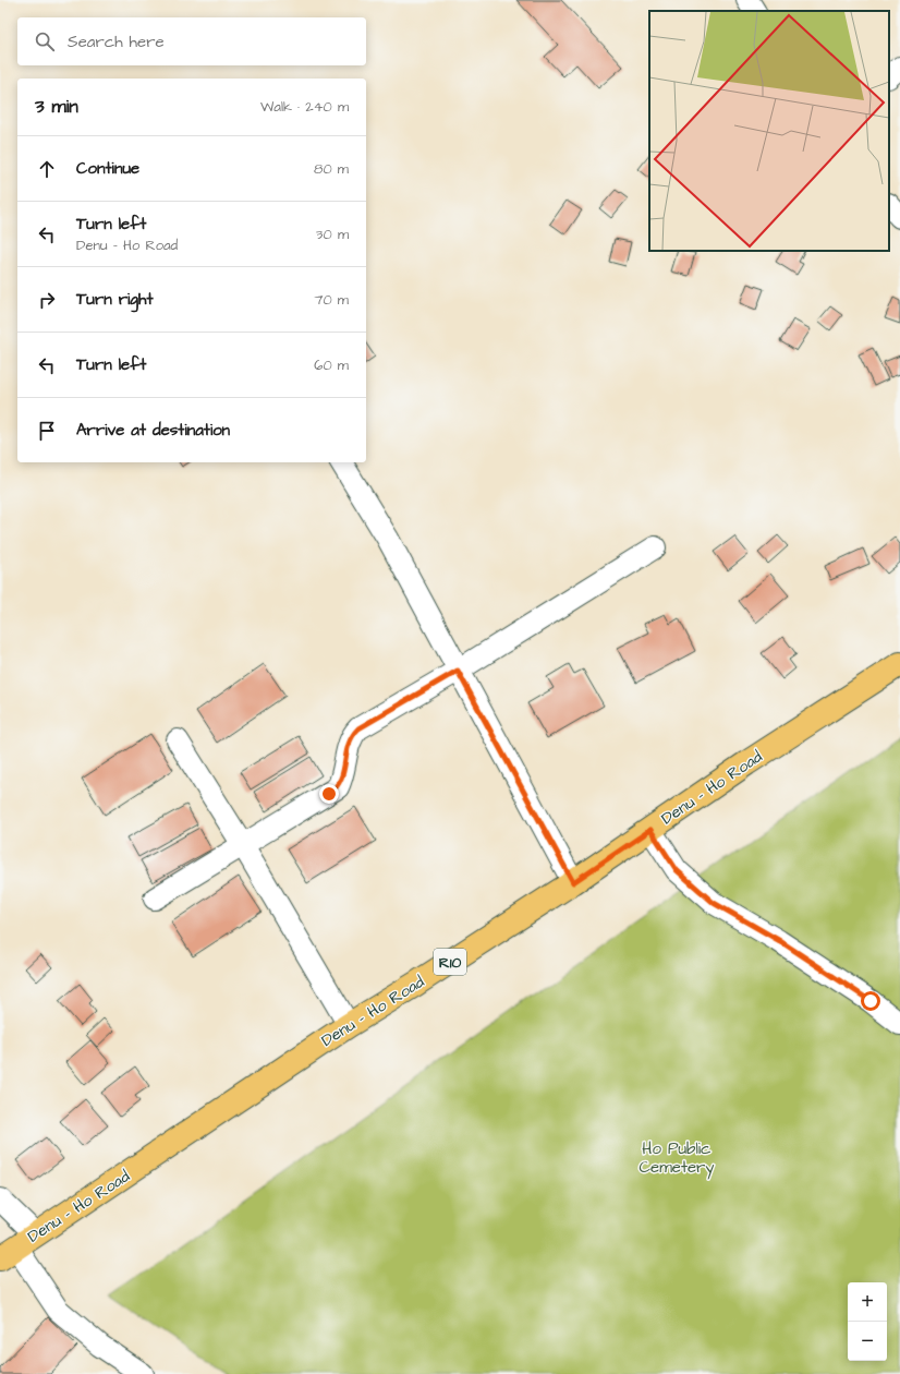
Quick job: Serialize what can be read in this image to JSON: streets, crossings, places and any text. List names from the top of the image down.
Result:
{
  "streets": {
    "main road": ["Denu - Ho Road", "R10"]
  },
  "parks": ["Ho Public Cemetery"],
  "page": {
    "search": "Search here",
    "heading": ["3 min", "Walk · 240 m"],
    "list": [
      ["Continue", "80 m"],
      ["Turn left", "Denu - Ho Road", "30 m"],
      ["Turn right", "70 m"],
      ["Turn left", "60 m"],
      "Arrive at destination"
    ],
    "map_buttons": ["+", "−"]
  }
}
